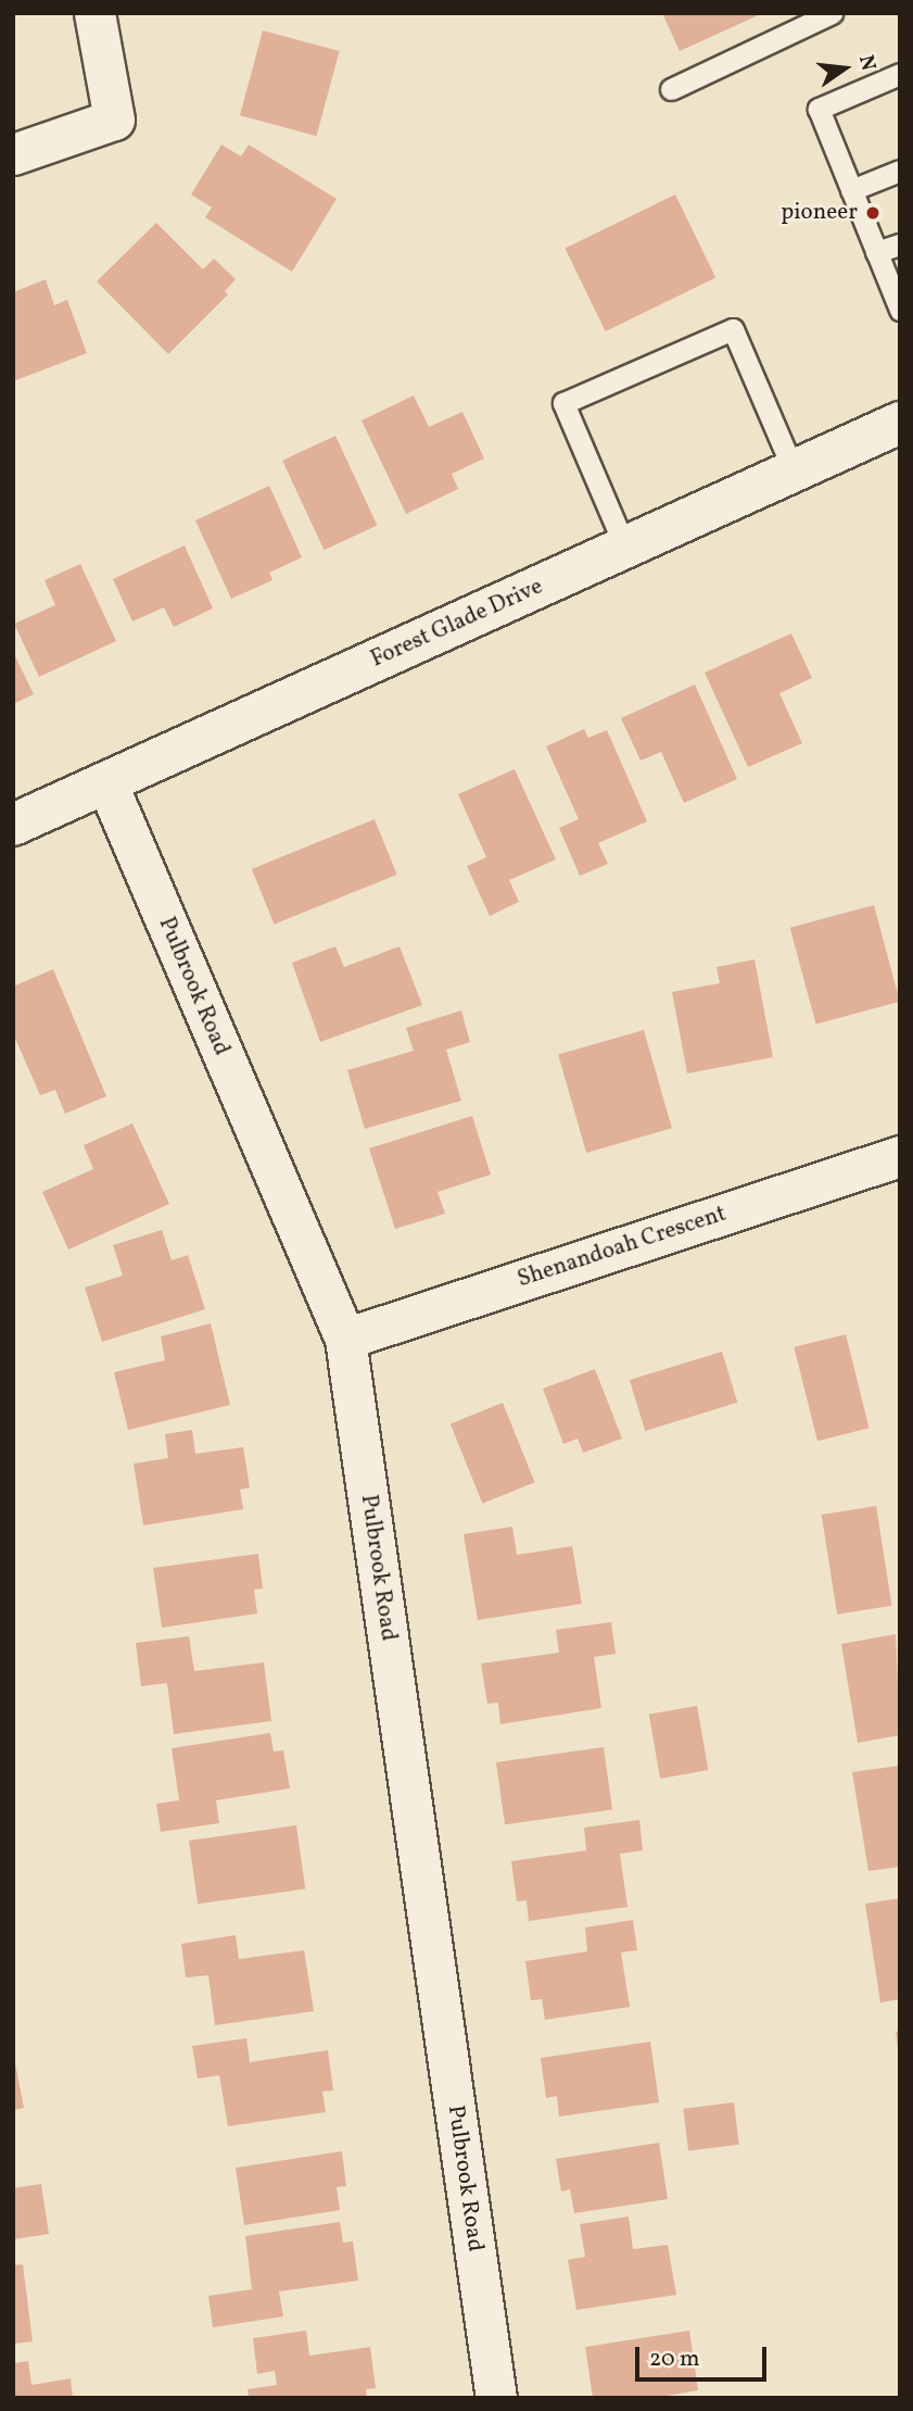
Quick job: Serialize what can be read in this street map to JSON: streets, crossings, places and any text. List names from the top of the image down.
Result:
{
  "streets": {
    "street": ["Forest Glade Drive", "Pulbrook Road", "Shenandoah Crescent"]
  },
  "crossings": [
    ["Forest Glade Drive", "Pulbrook Road"],
    ["Pulbrook Road", "Shenandoah Crescent"]
  ],
  "places": ["pioneer"],
  "scale_bar": "20 m",
  "north": "right"
}
